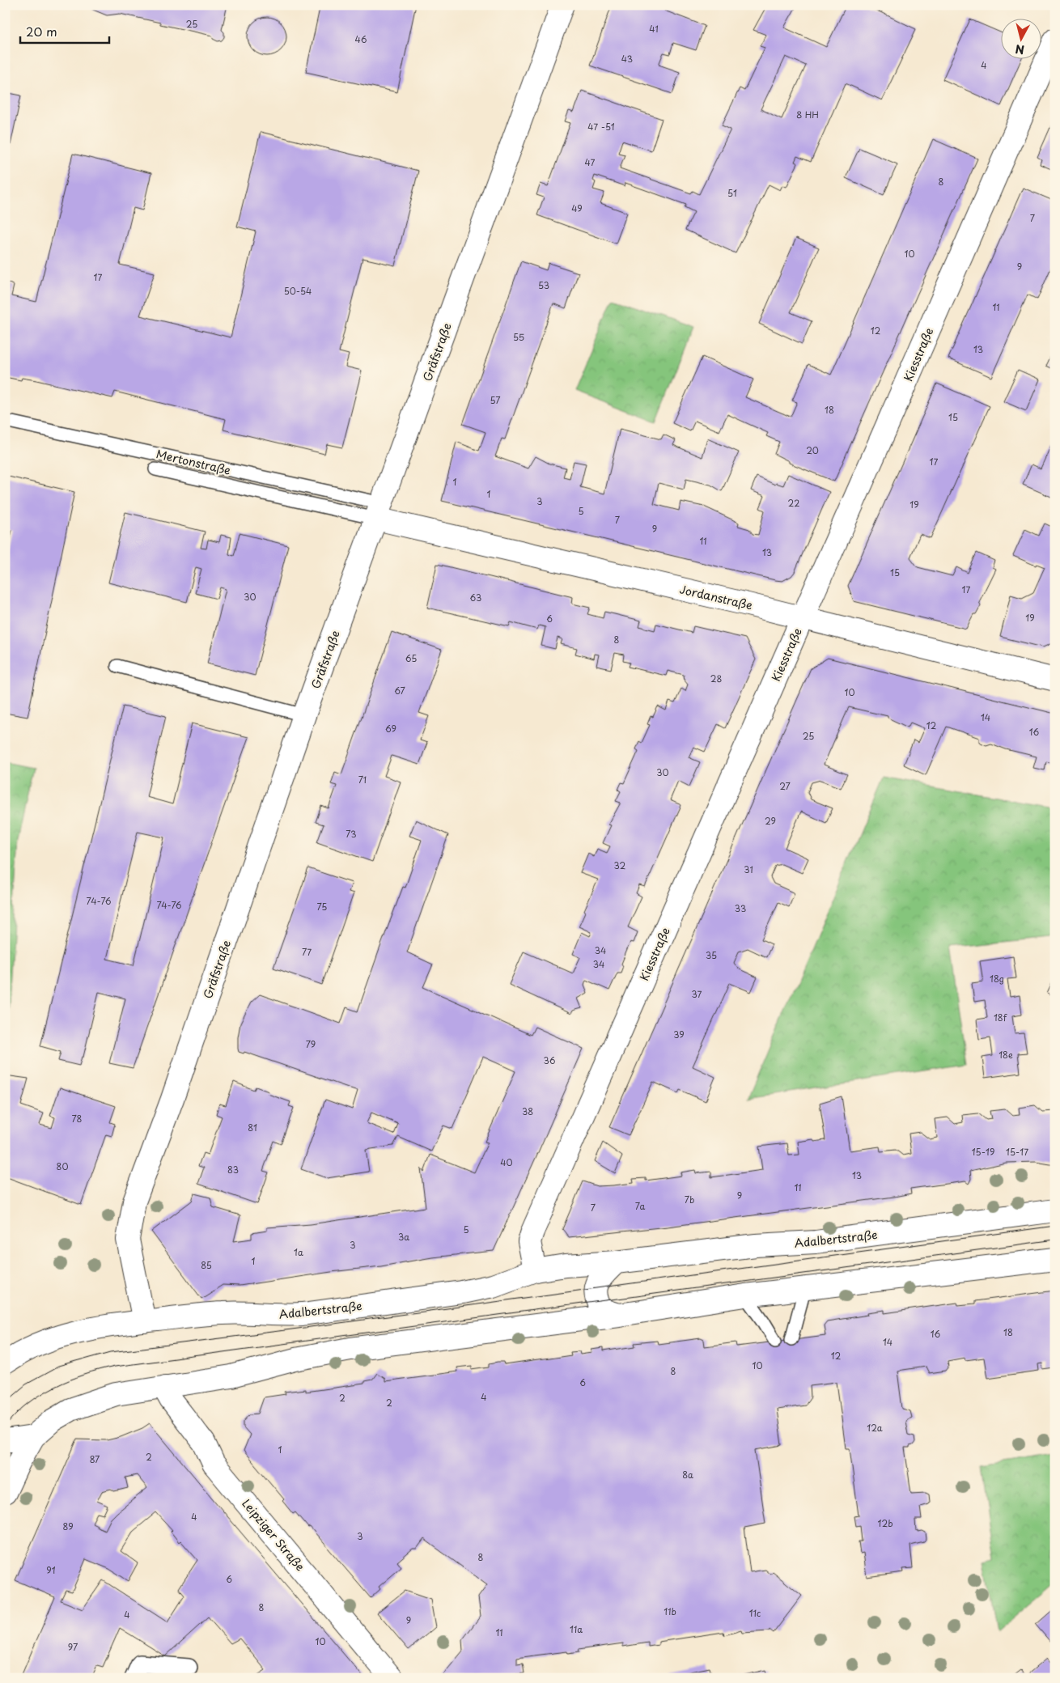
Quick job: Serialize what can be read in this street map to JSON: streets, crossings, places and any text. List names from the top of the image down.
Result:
{
  "streets": {
    "street": [
      "Gräfstraße",
      "Kiesstraße",
      "Jordanstraße",
      "Adalbertstraße",
      "Leipziger Straße"
    ],
    "lane": ["Mertonstraße"]
  },
  "crossings": [
    ["Gräfstraße", "Mertonstraße"],
    ["Gräfstraße", "Jordanstraße"],
    ["Gräfstraße", "Adalbertstraße"],
    ["Kiesstraße", "Jordanstraße"],
    ["Kiesstraße", "Adalbertstraße"],
    ["Mertonstraße", "Jordanstraße"]
  ],
  "house_numbers": [
    "25",
    "41",
    "46",
    "43",
    "4",
    "8 HH",
    "47 -51",
    "47",
    "8",
    "51",
    "49",
    "7",
    "10",
    "9",
    "17",
    "53",
    "50-54",
    "11",
    "12",
    "55",
    "13",
    "57",
    "18",
    "15",
    "20",
    "17",
    "1",
    "1",
    "3",
    "22",
    "19",
    "5",
    "7",
    "9",
    "11",
    "13",
    "15",
    "17",
    "30",
    "63",
    "19",
    "6",
    "8",
    "65",
    "28",
    "67",
    "10",
    "14",
    "12",
    "69",
    "16",
    "25",
    "30",
    "71",
    "27",
    "29",
    "73",
    "32",
    "31",
    "74-76",
    "74-76",
    "75",
    "33",
    "34",
    "77",
    "35",
    "34",
    "18g",
    "37",
    "18f",
    "39",
    "79",
    "18e",
    "36",
    "38",
    "78",
    "81",
    "15-19",
    "15-17",
    "40",
    "80",
    "83",
    "13",
    "11",
    "9",
    "7b",
    "7a",
    "7",
    "5",
    "3a",
    "3",
    "1a",
    "1",
    "85",
    "18",
    "16",
    "14",
    "12",
    "10",
    "8",
    "6",
    "4",
    "2",
    "2",
    "12a",
    "1",
    "2",
    "87",
    "8a",
    "4",
    "12b",
    "89",
    "3",
    "8",
    "91",
    "6",
    "8",
    "11b",
    "11c",
    "4",
    "9",
    "11a",
    "11",
    "10",
    "97"
  ],
  "scale_bar": "20 m",
  "north": "bottom"
}
